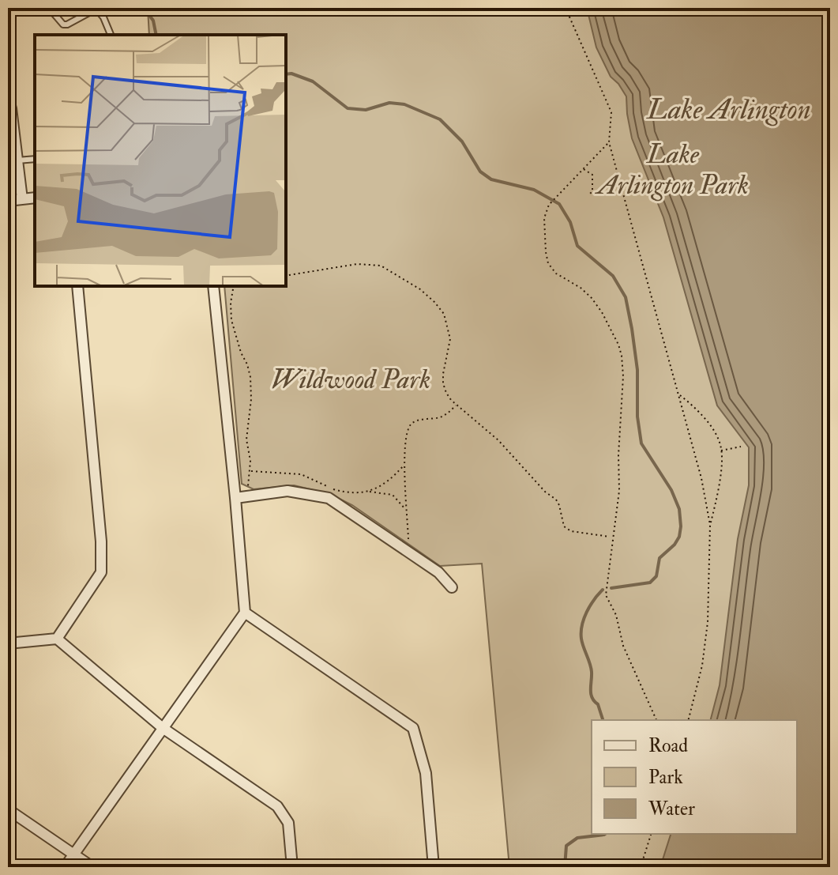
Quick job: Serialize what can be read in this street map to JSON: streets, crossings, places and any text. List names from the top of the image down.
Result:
{
  "water": ["Lake Arlington"],
  "parks": ["Lake Arlington Park", "Wildwood Park"],
  "legend": ["Road", "Park", "Water"]
}
